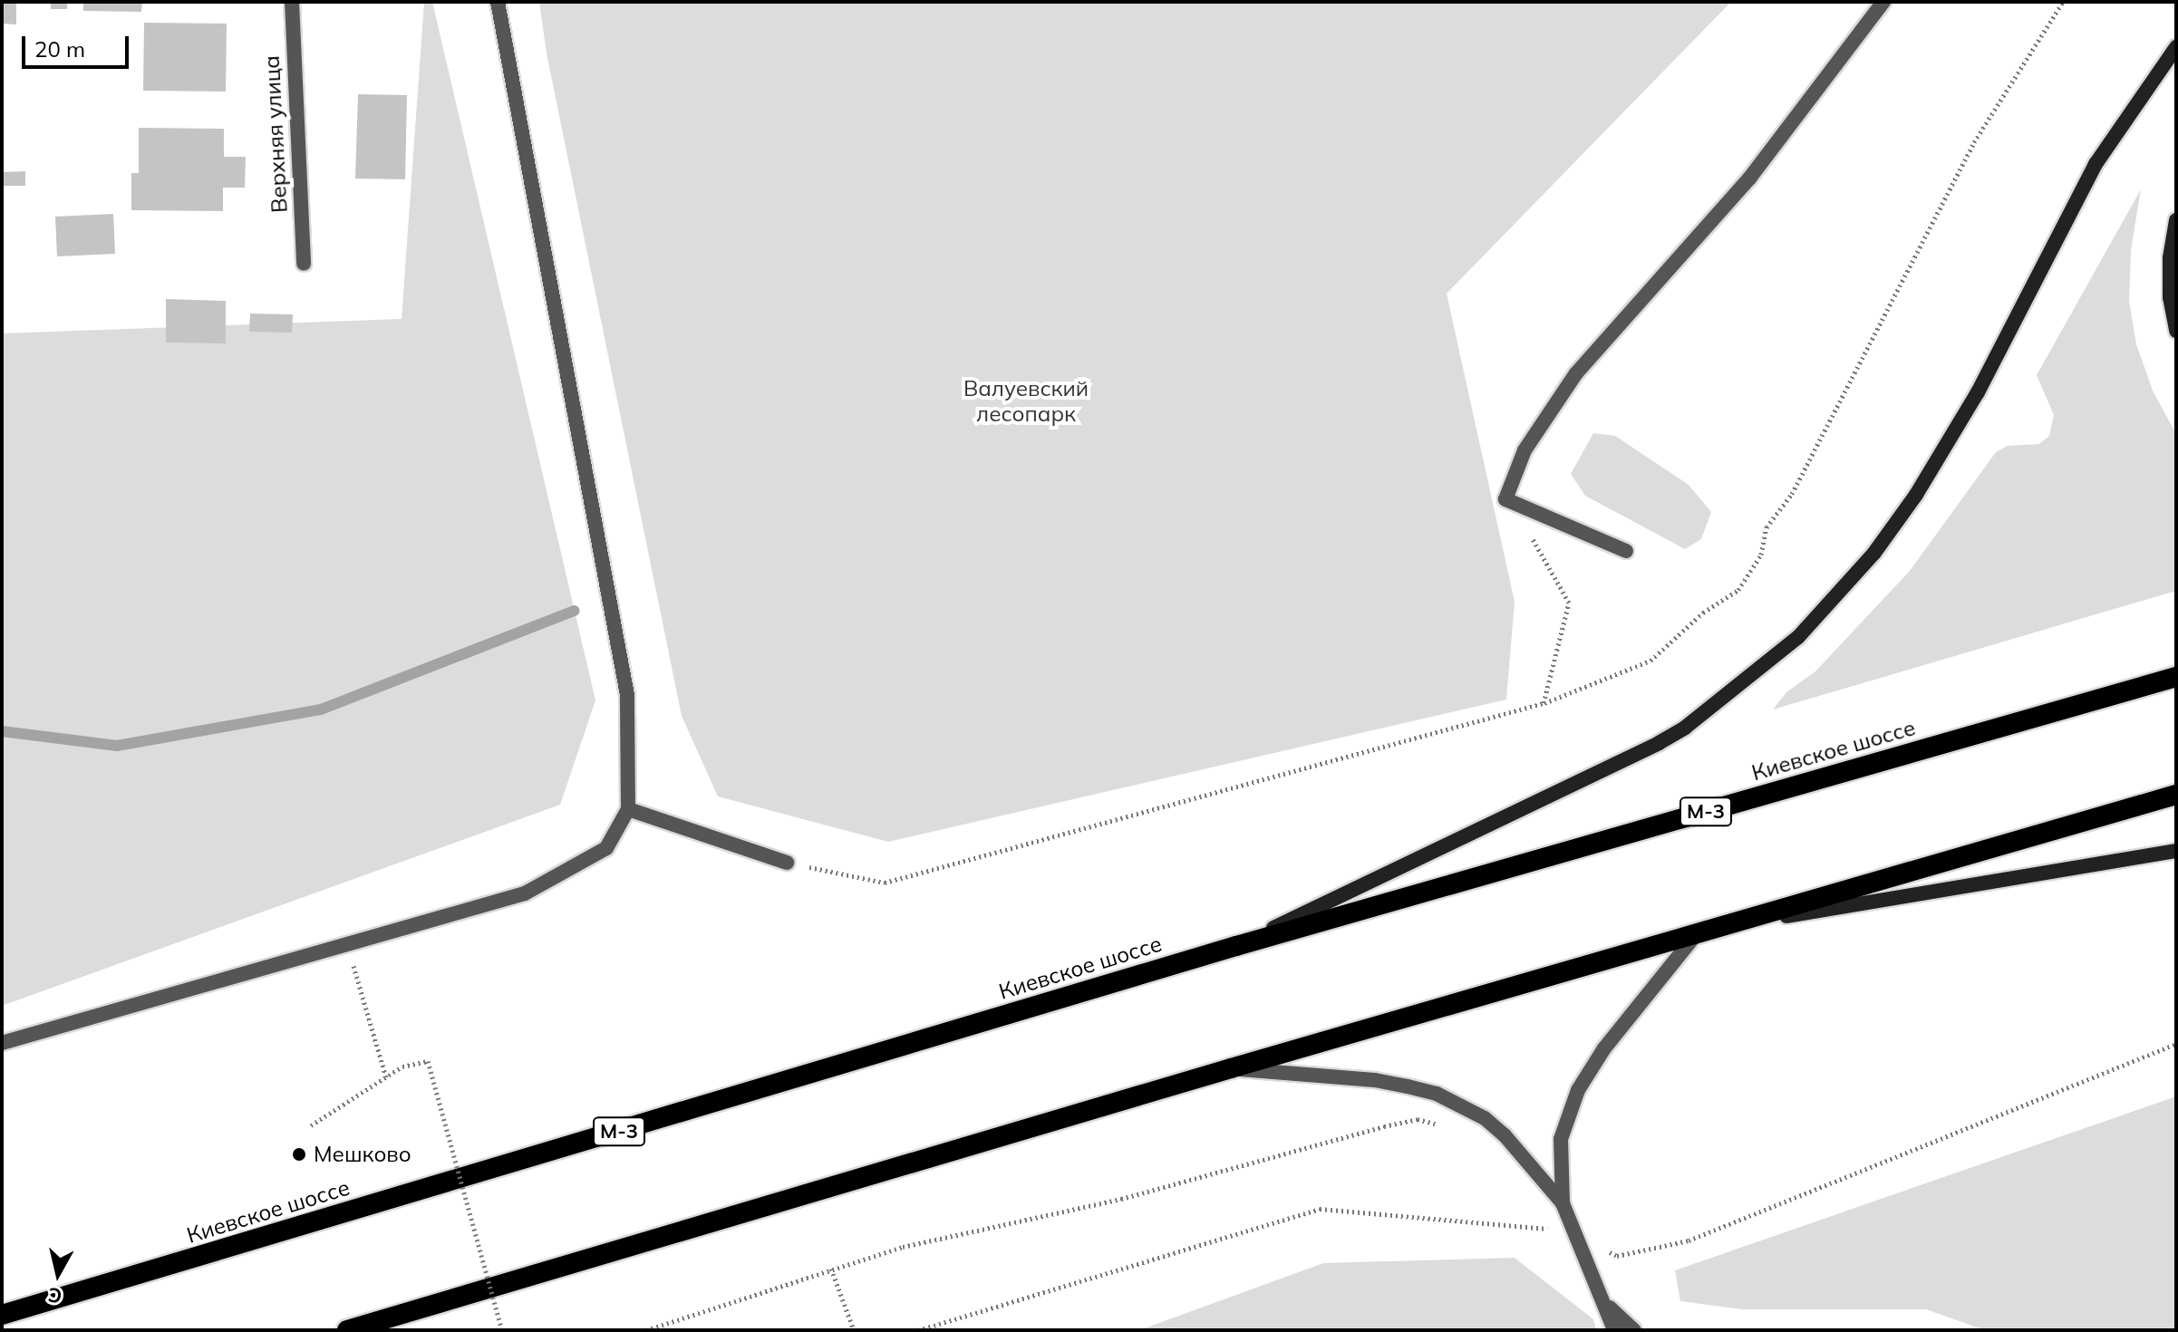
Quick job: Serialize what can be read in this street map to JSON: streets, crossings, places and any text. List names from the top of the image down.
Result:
{
  "streets": {
    "highway": ["Киевское шоссе", "М-3"],
    "street": ["Верхняя улица"]
  },
  "parks": ["Валуевский лесопарк"],
  "places": ["Мешково"],
  "scale_bar": "20 m",
  "north": "bottom"
}
